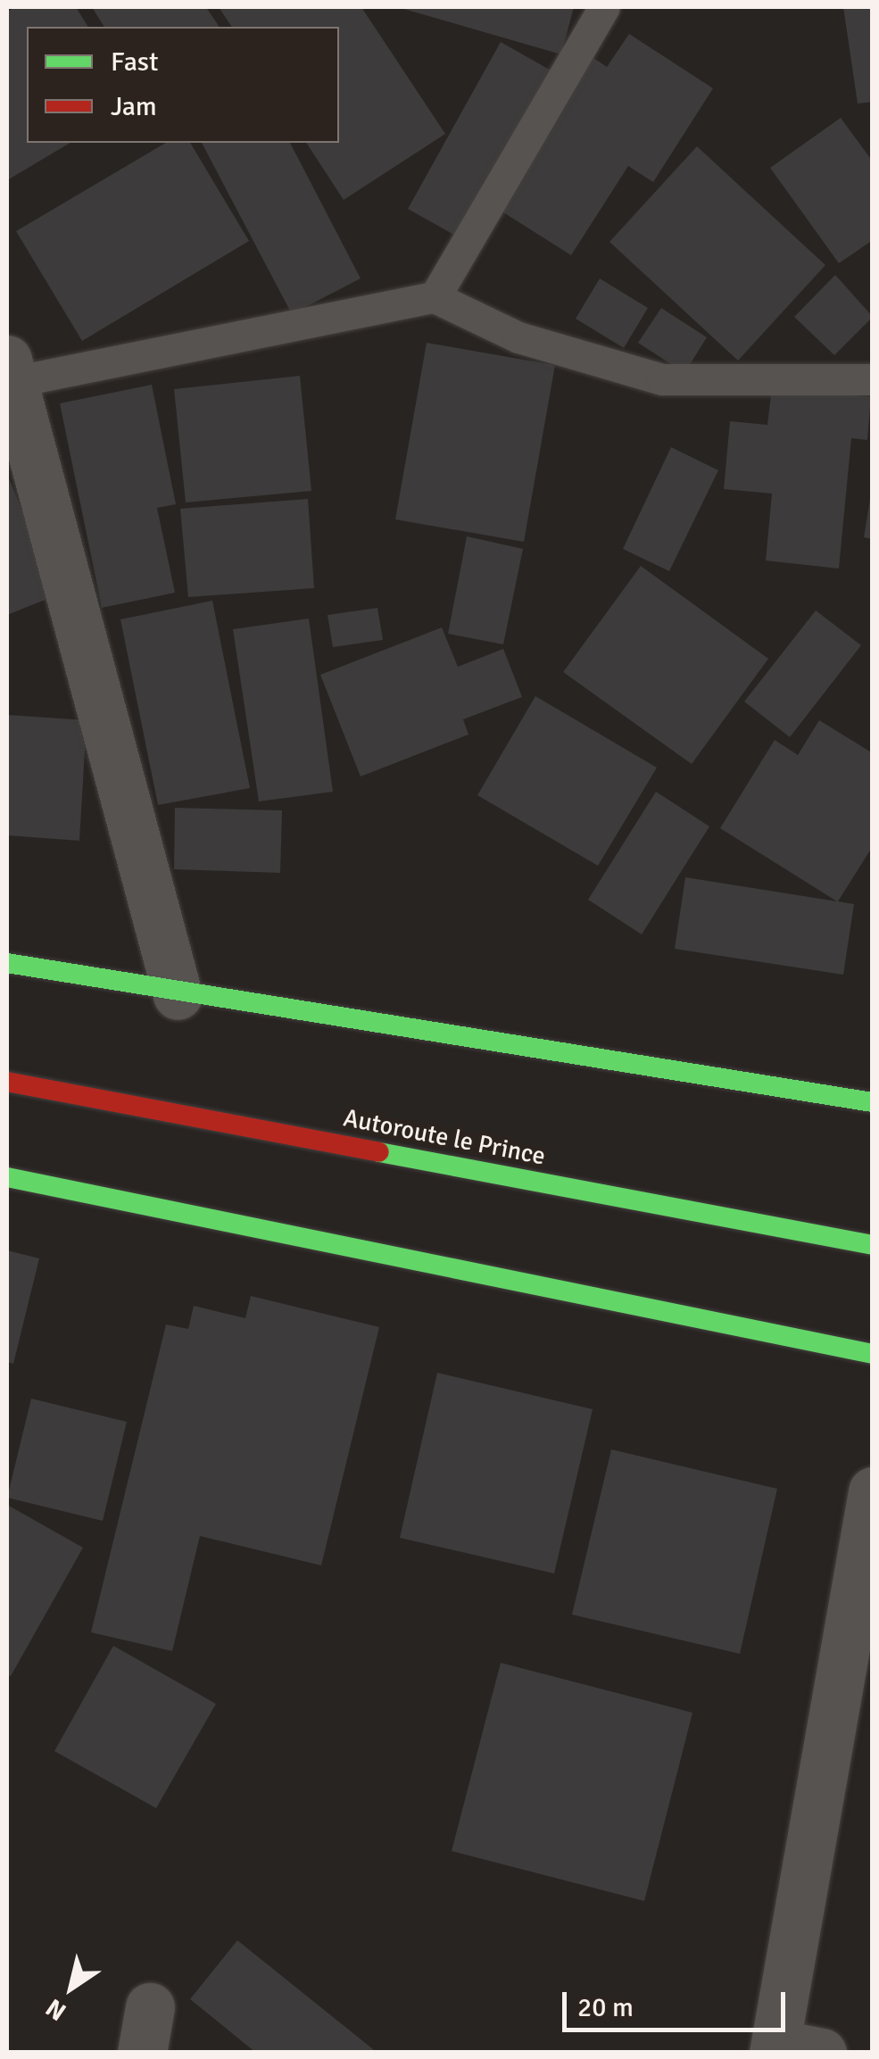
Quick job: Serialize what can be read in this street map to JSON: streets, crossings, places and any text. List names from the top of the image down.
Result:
{
  "streets": {
    "main road": ["Autoroute le Prince"]
  },
  "legend": ["Fast", "Jam"],
  "scale_bar": "20 m",
  "north": "bottom left"
}
